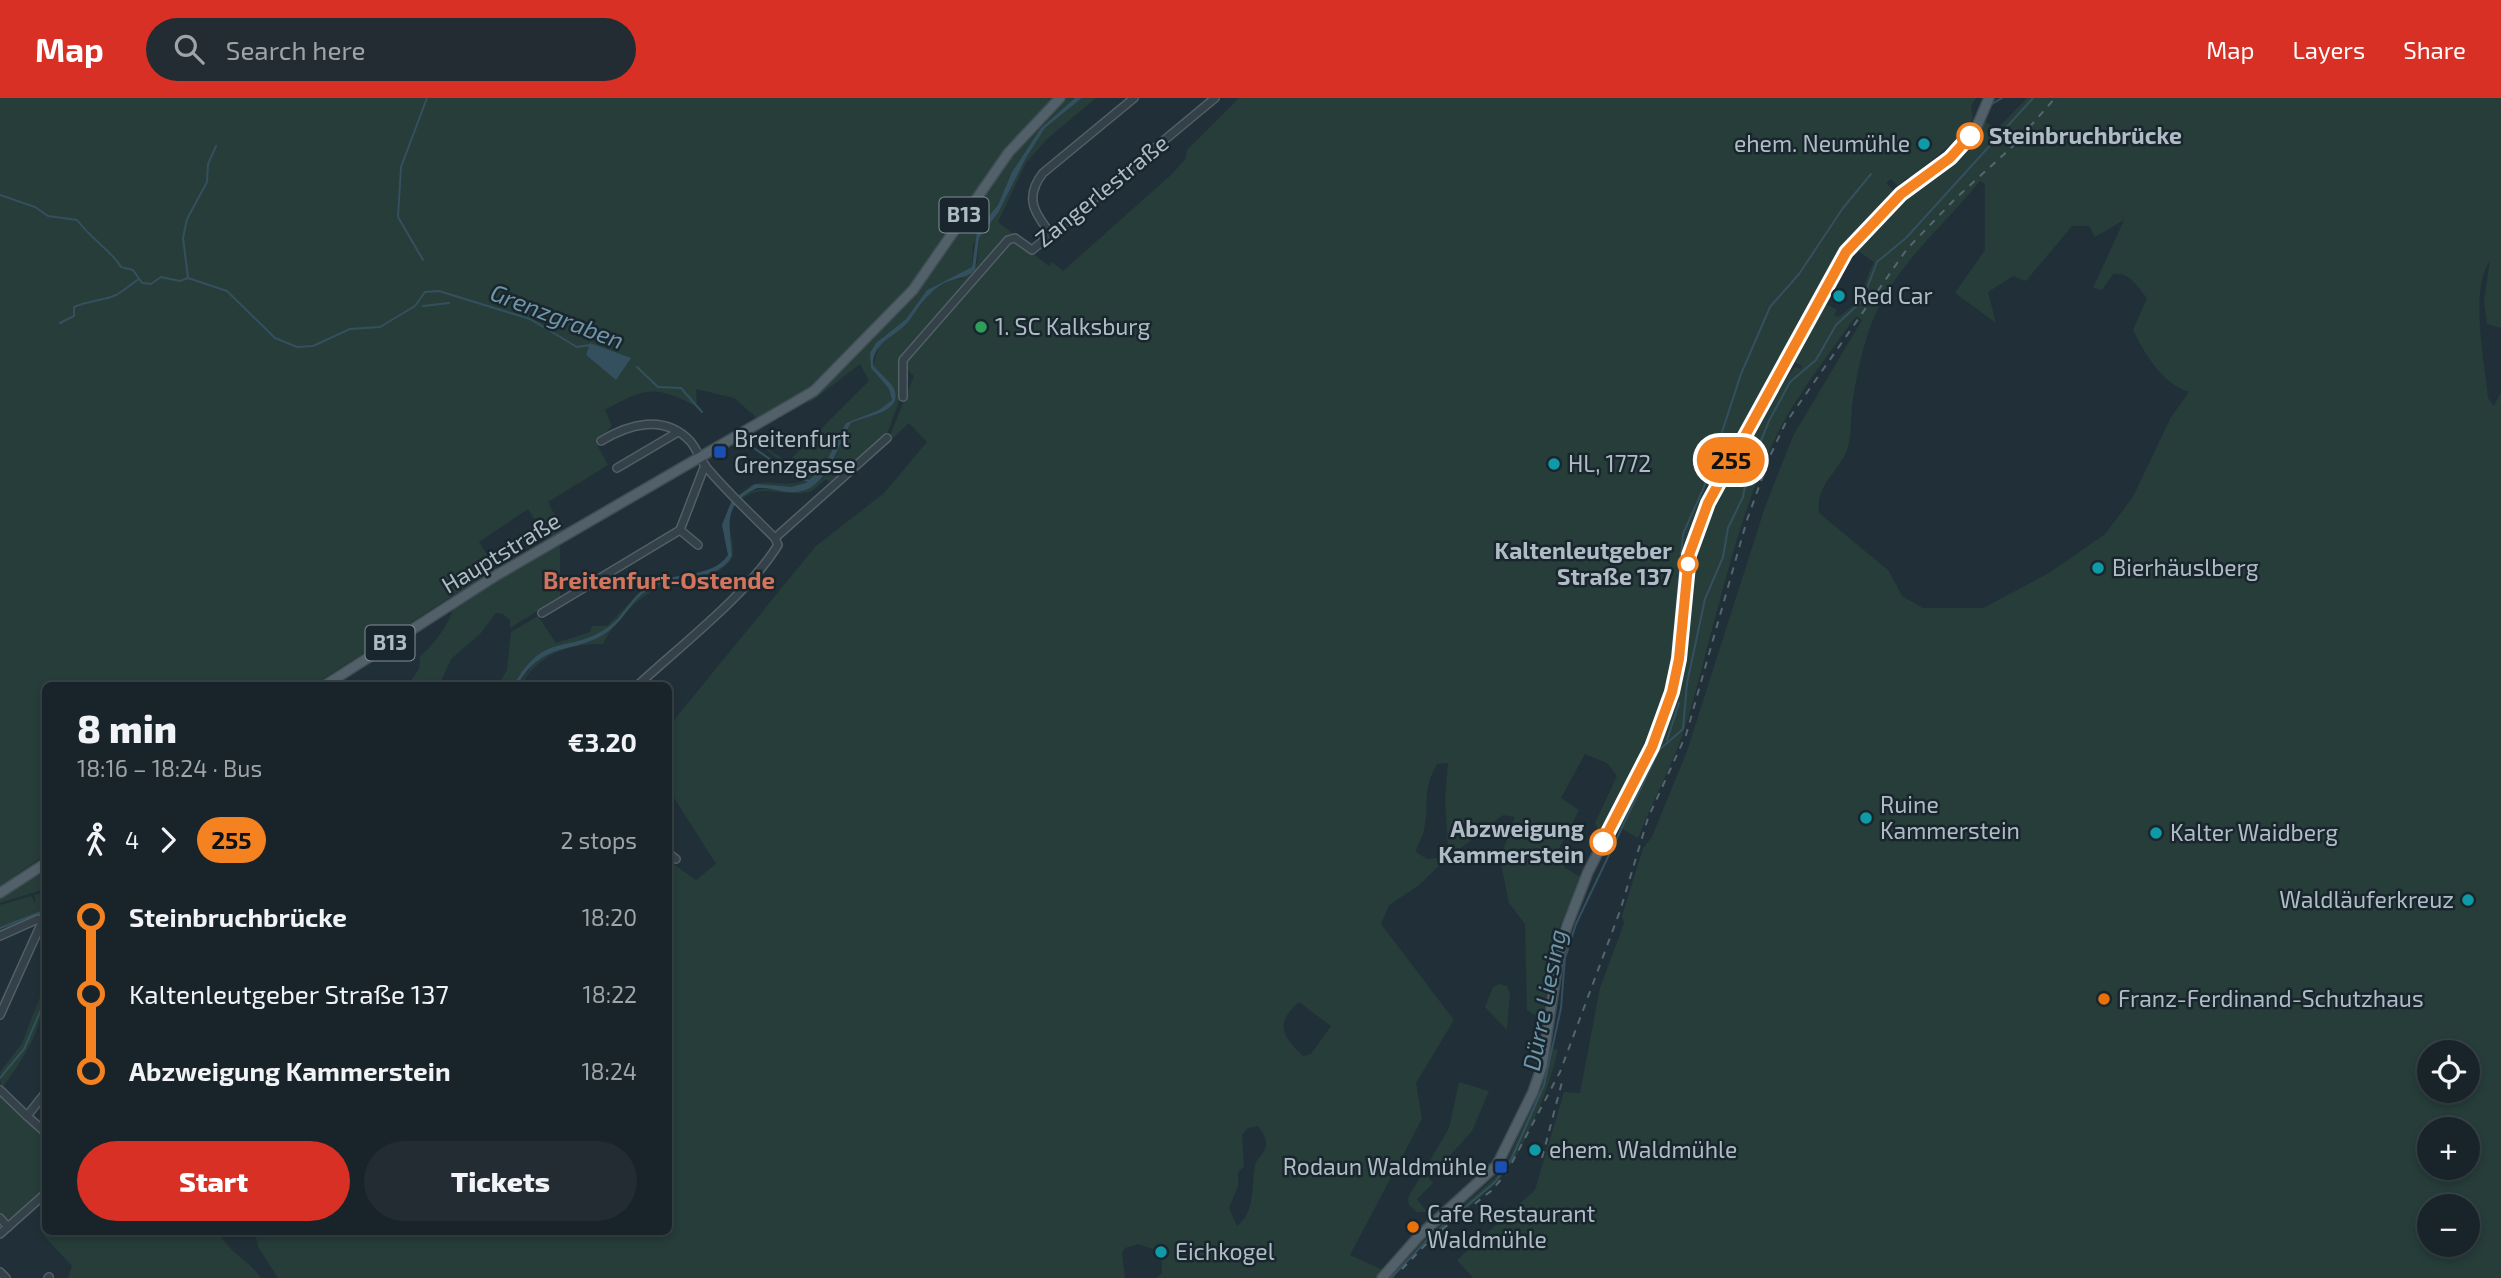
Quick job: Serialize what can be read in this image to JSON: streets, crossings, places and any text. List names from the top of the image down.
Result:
{
  "streets": {
    "main road": ["B13", "Hauptstraße"],
    "street": ["Zangerlestraße"]
  },
  "districts": ["Breitenfurt-Ostende"],
  "water": ["Grenzgraben", "Dürre Liesing"],
  "places": {
    "other": [
      "Steinbruchbrücke",
      "ehem. Neumühle",
      "Red Car",
      "1. SC Kalksburg",
      "HL, 1772",
      "Kaltenleutgeber Straße 137",
      "Bierhäuslberg",
      "Ruine Kammerstein",
      "Kalter Waidberg",
      "Abzweigung Kammerstein",
      "Waldläuferkreuz",
      "Franz-Ferdinand-Schutzhaus",
      "ehem. Waldmühle",
      "Cafe Restaurant Waldmühle",
      "Eichkogel"
    ],
    "transit": ["Breitenfurt Grenzgasse", "Rodaun Waldmühle"]
  },
  "lines": ["bus line 255"],
  "page": {
    "header": "Map",
    "search": "Search here",
    "nav": ["Map", "Layers", "Share"],
    "on_map": "255",
    "heading": ["8 min", "18:16 – 18:24 · Bus", "€3.20"],
    "legs": ["4", "255", "2 stops"],
    "list": [
      {
        "name": "Steinbruchbrücke",
        "value": "18:20"
      },
      {
        "name": "Kaltenleutgeber Straße 137",
        "value": "18:22"
      },
      {
        "name": "Abzweigung Kammerstein",
        "value": "18:24"
      }
    ],
    "map_buttons": ["+", "−"],
    "buttons": ["Start", "Tickets"]
  }
}
